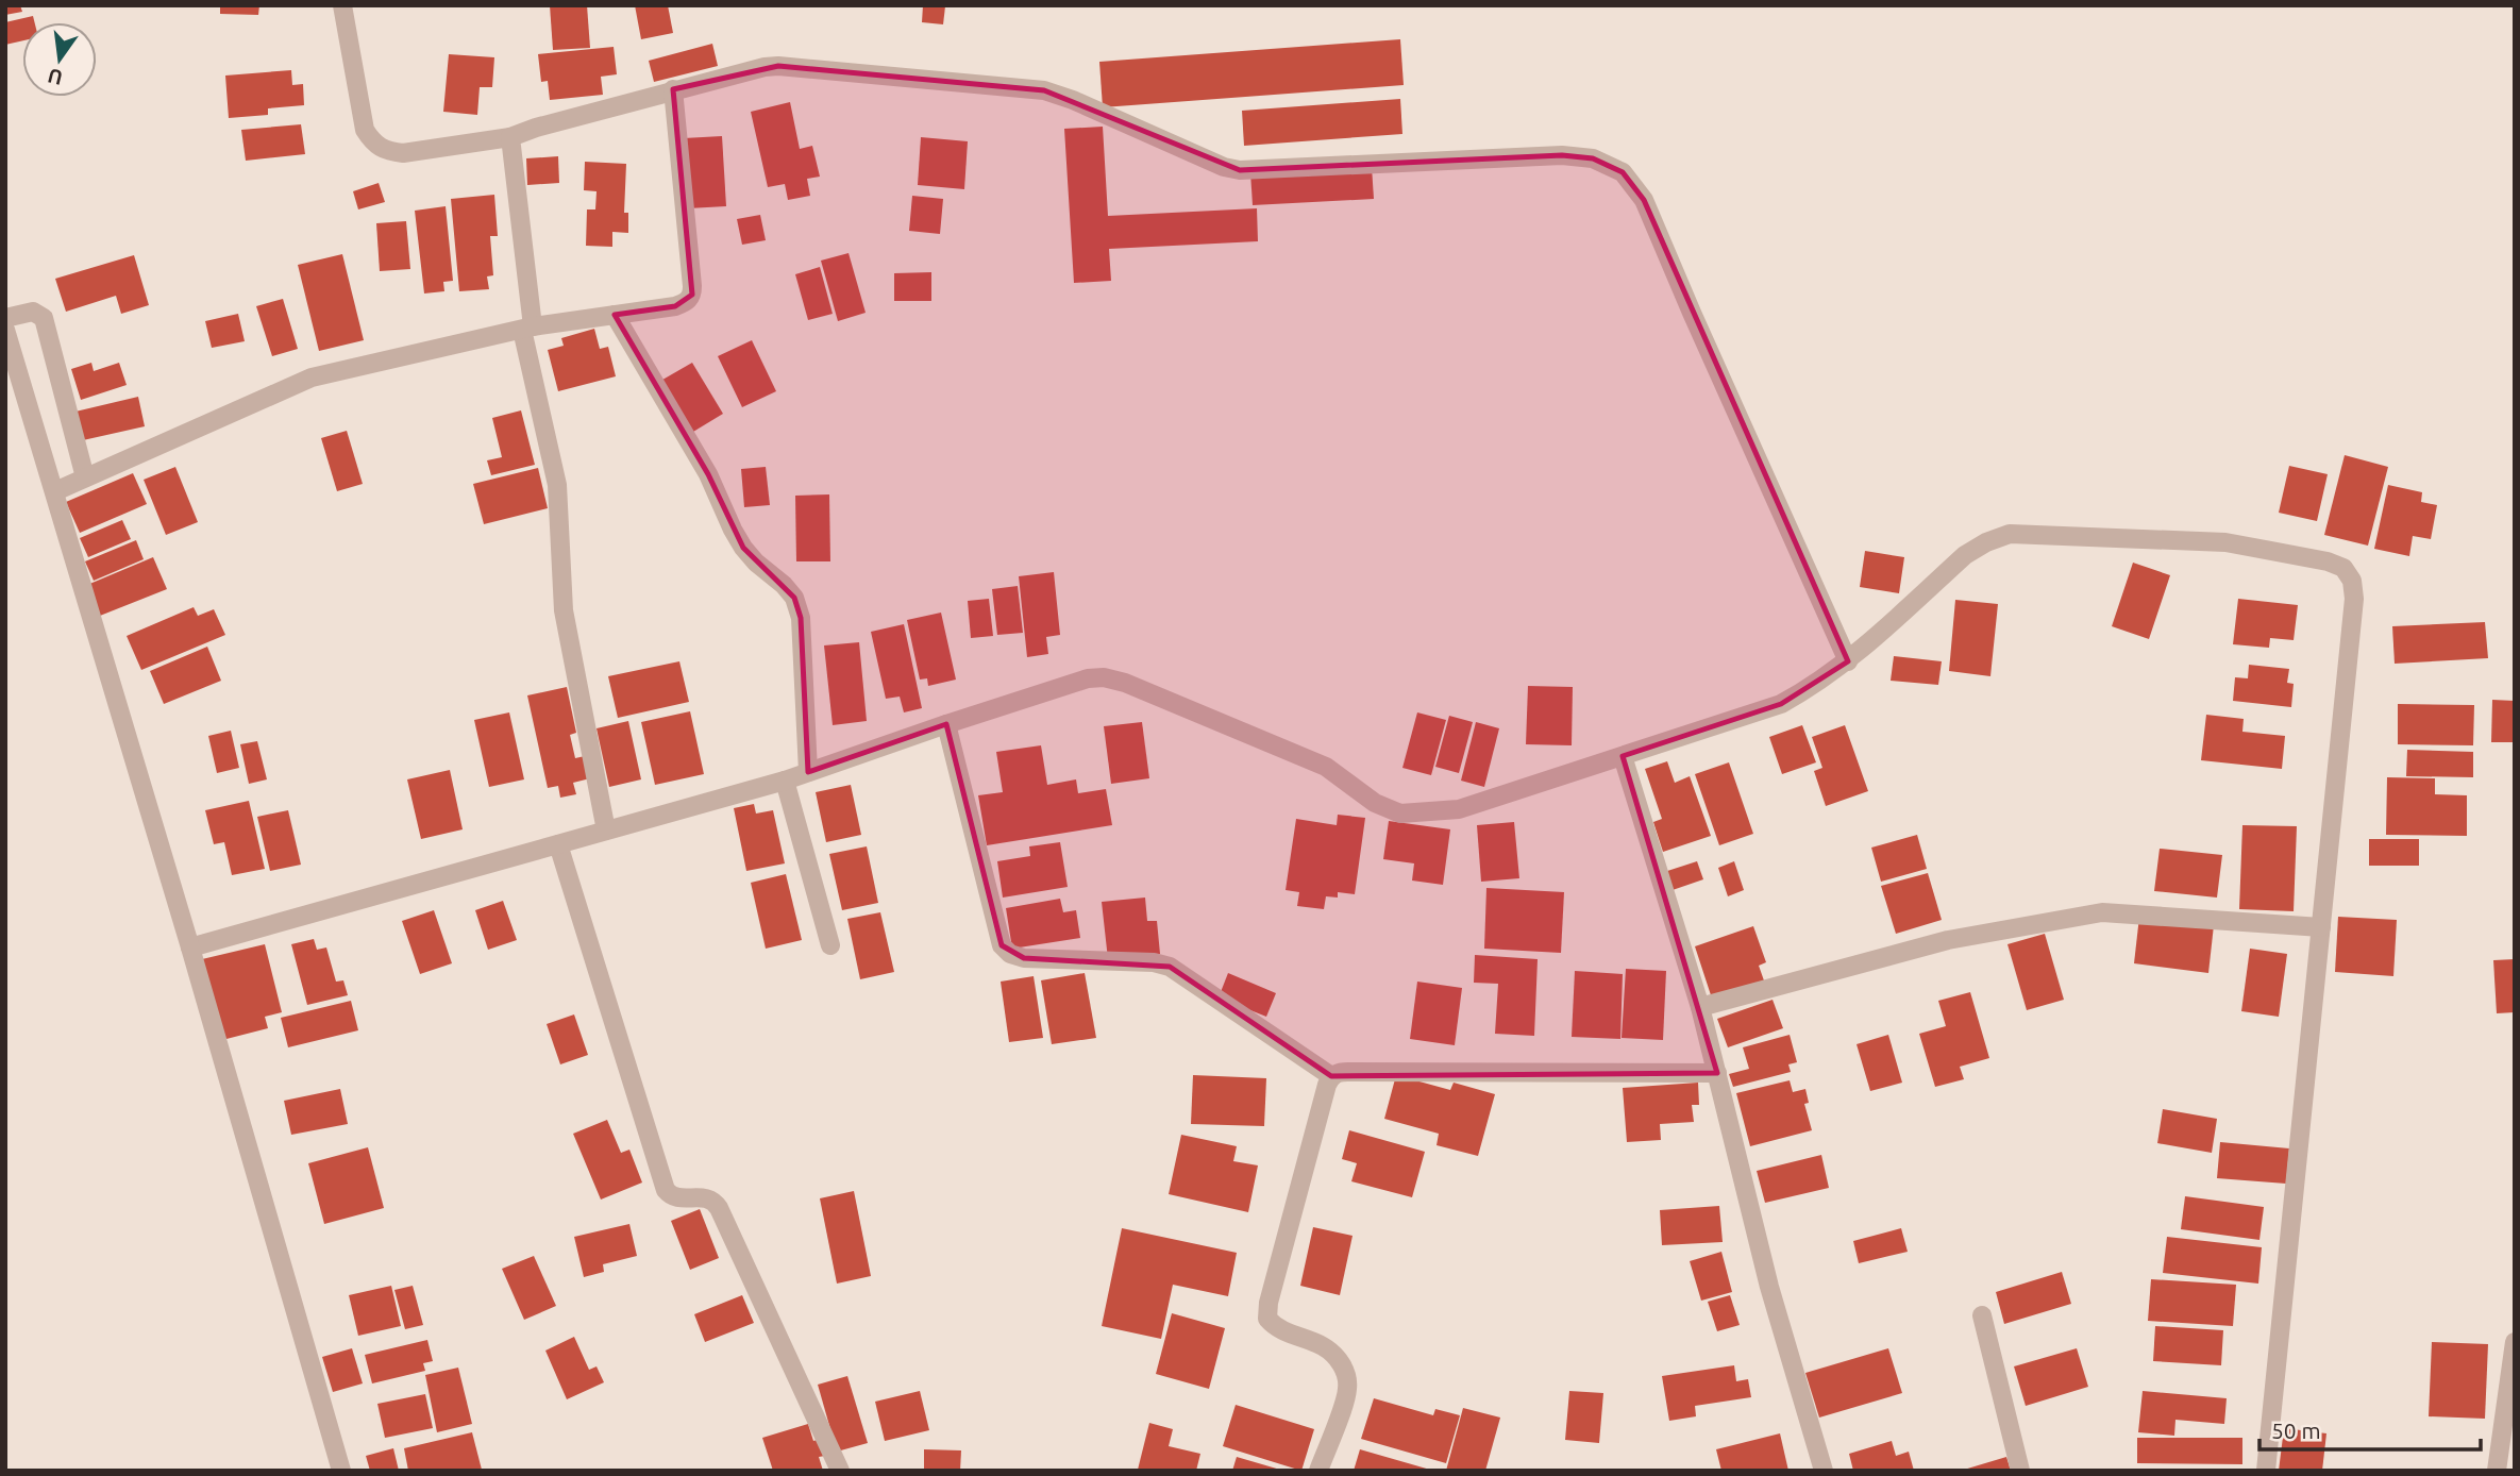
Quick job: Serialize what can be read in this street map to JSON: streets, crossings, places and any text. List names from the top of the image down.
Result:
{
  "scale_bar": "50 m",
  "north": "bottom"
}
